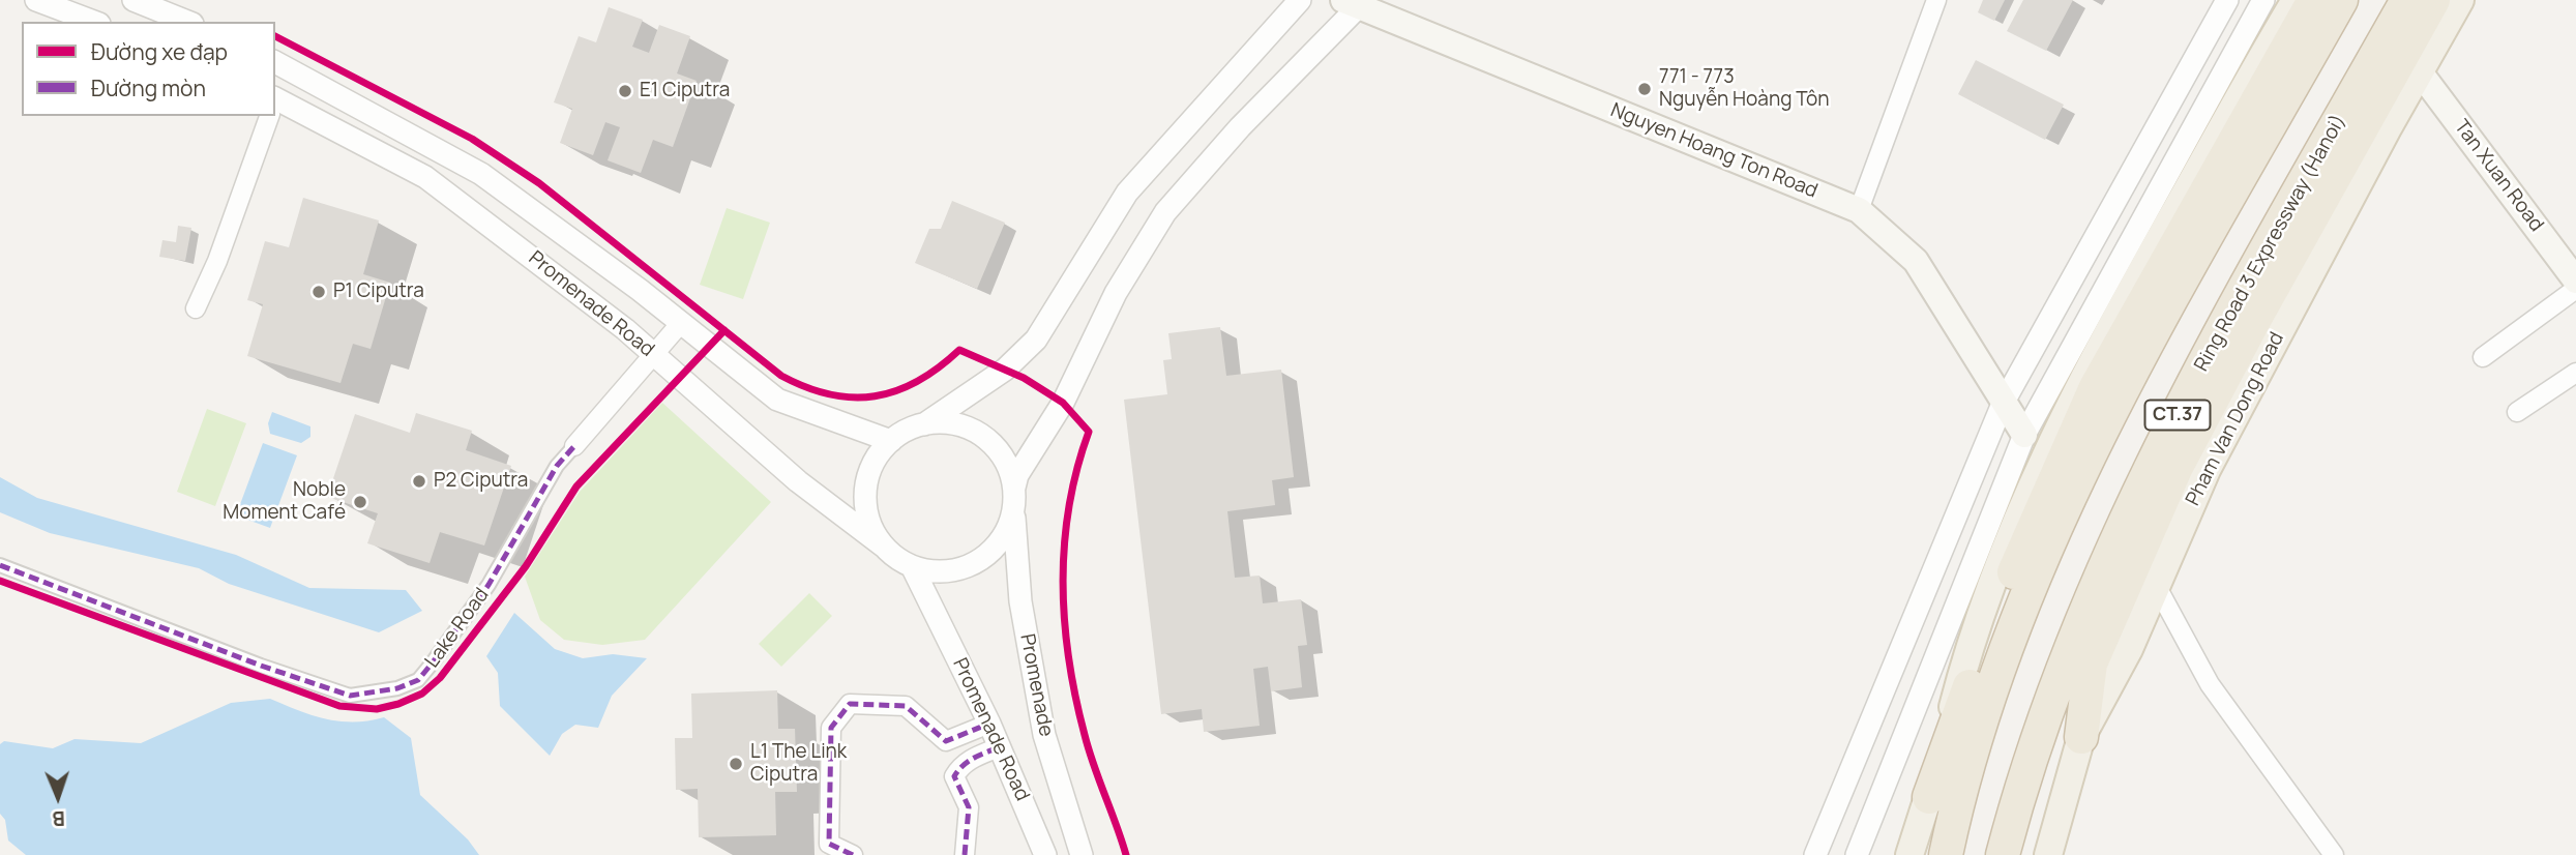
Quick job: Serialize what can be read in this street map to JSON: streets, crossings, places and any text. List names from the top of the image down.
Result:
{
  "streets": {
    "highway": ["Ring Road 3 Expressway (Hanoi)", "CT.37"],
    "main road": ["Nguyen Hoang Ton Road", "Tan Xuan Road", "Pham Van Dong Road"],
    "street": ["Promenade Road", "Lake Road", "Promenade"]
  },
  "crossings": [
    ["Tan Xuan Road", "Pham Van Dong Road"],
    ["Promenade Road", "Lake Road"],
    ["Promenade Road", "Promenade"]
  ],
  "places": [
    "771 - 773 Nguyễn Hoàng Tôn",
    "E1 Ciputra",
    "P1 Ciputra",
    "P2 Ciputra",
    "Noble Moment Café",
    "L1 The Link Ciputra"
  ],
  "legend": ["Đường xe đạp", "Đường mòn"],
  "north": "bottom"
}
